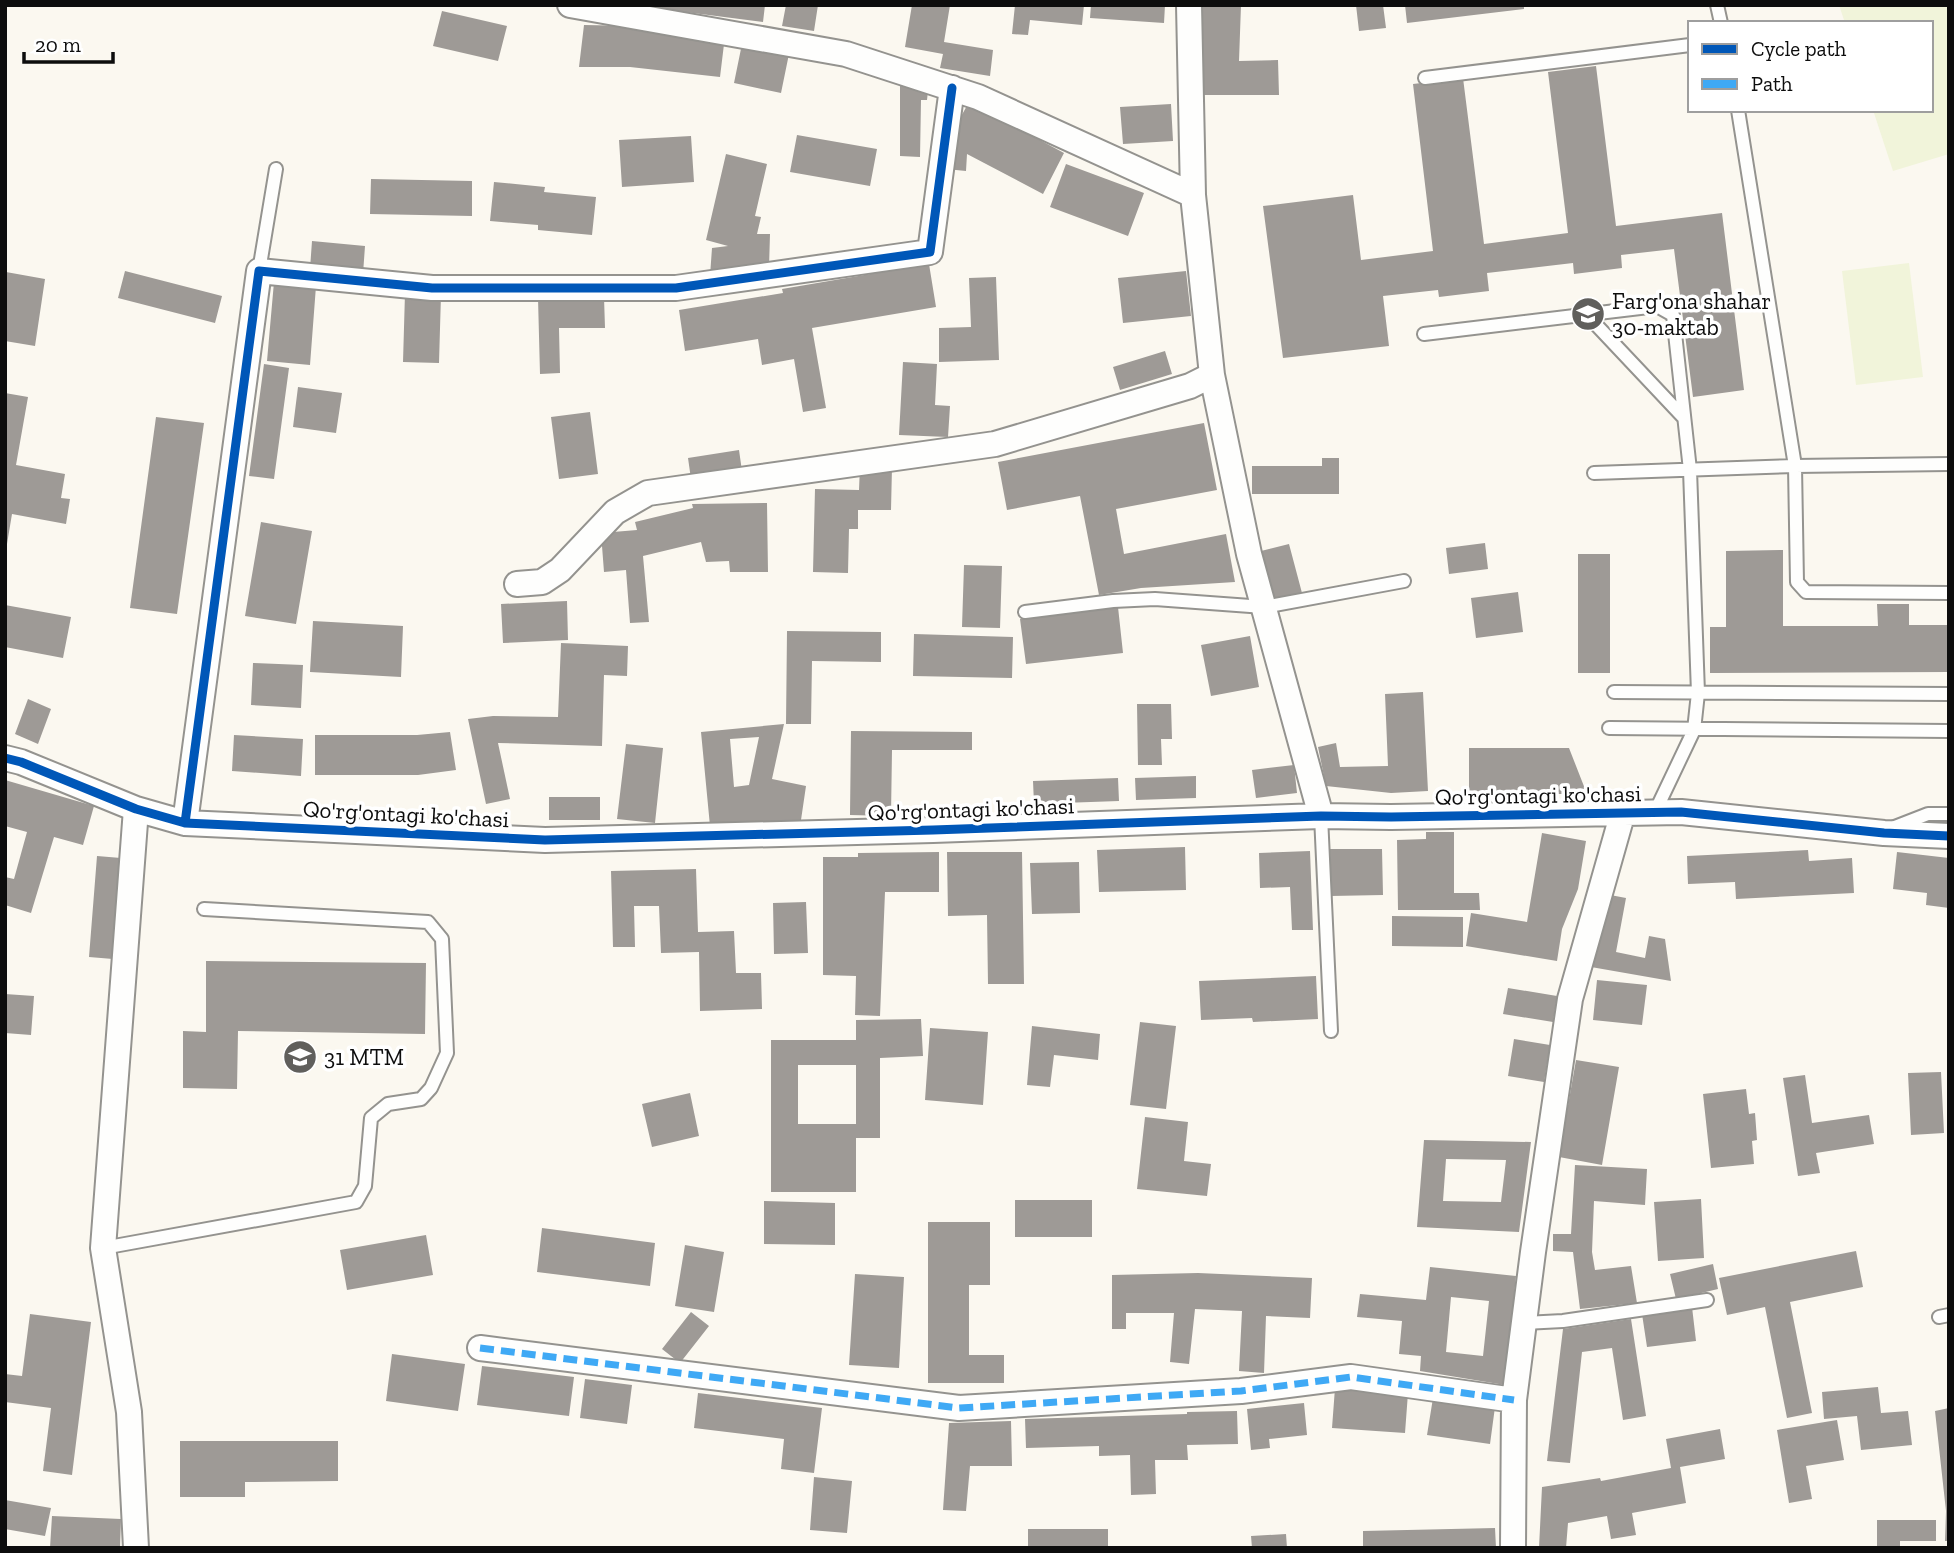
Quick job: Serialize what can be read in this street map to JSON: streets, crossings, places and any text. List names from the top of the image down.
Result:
{
  "streets": {
    "street": ["Qo'rg'ontagi ko'chasi"]
  },
  "places": {
    "school or university": ["Farg'ona shahar 30-maktab", "31 MTM"]
  },
  "legend": ["Cycle path", "Path"],
  "scale_bar": "20 m"
}
